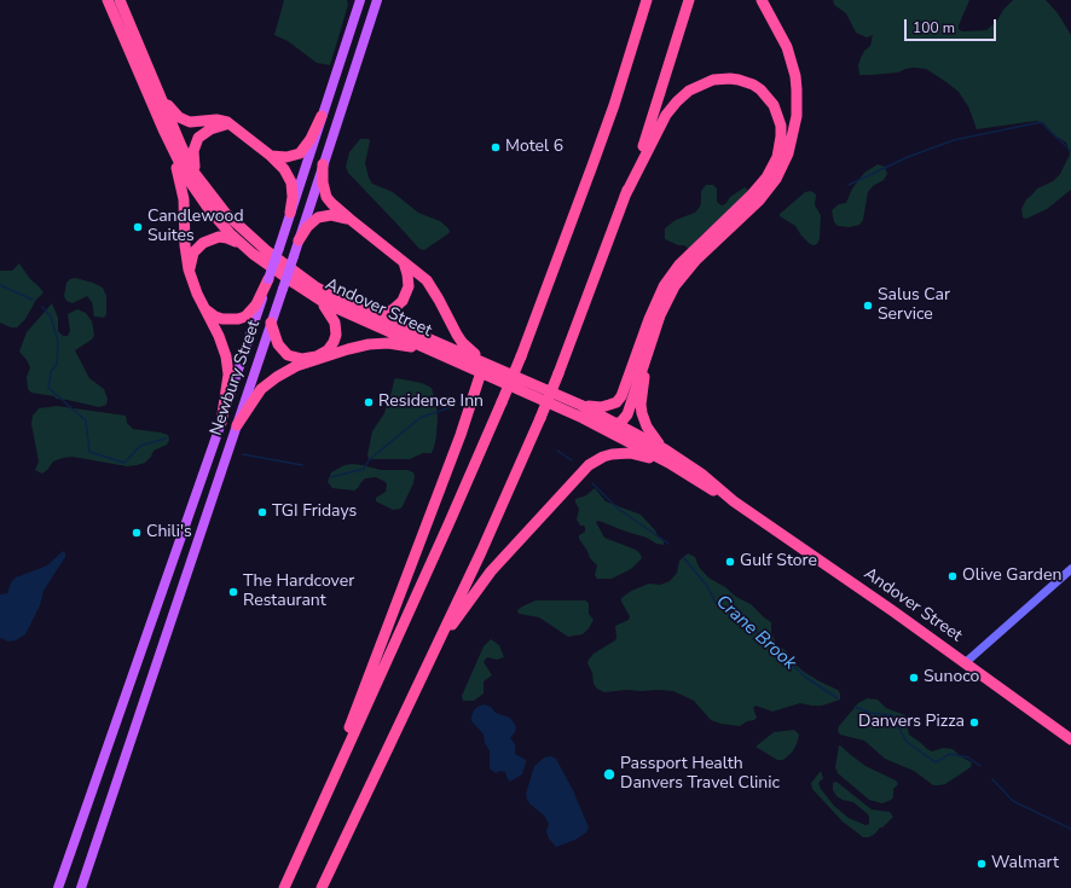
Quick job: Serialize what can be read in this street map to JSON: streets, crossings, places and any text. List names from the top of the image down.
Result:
{
  "streets": {
    "highway": ["Andover Street"],
    "main road": ["Newbury Street"]
  },
  "water": ["Crane Brook"],
  "places": [
    "Motel 6",
    "Candlewood Suites",
    "Salus Car Service",
    "Residence Inn",
    "TGI Fridays",
    "Chili's",
    "Gulf Store",
    "Olive Garden",
    "The Hardcover Restaurant",
    "Sunoco",
    "Danvers Pizza",
    "Passport Health Danvers Travel Clinic",
    "Walmart"
  ],
  "scale_bar": "100 m"
}
